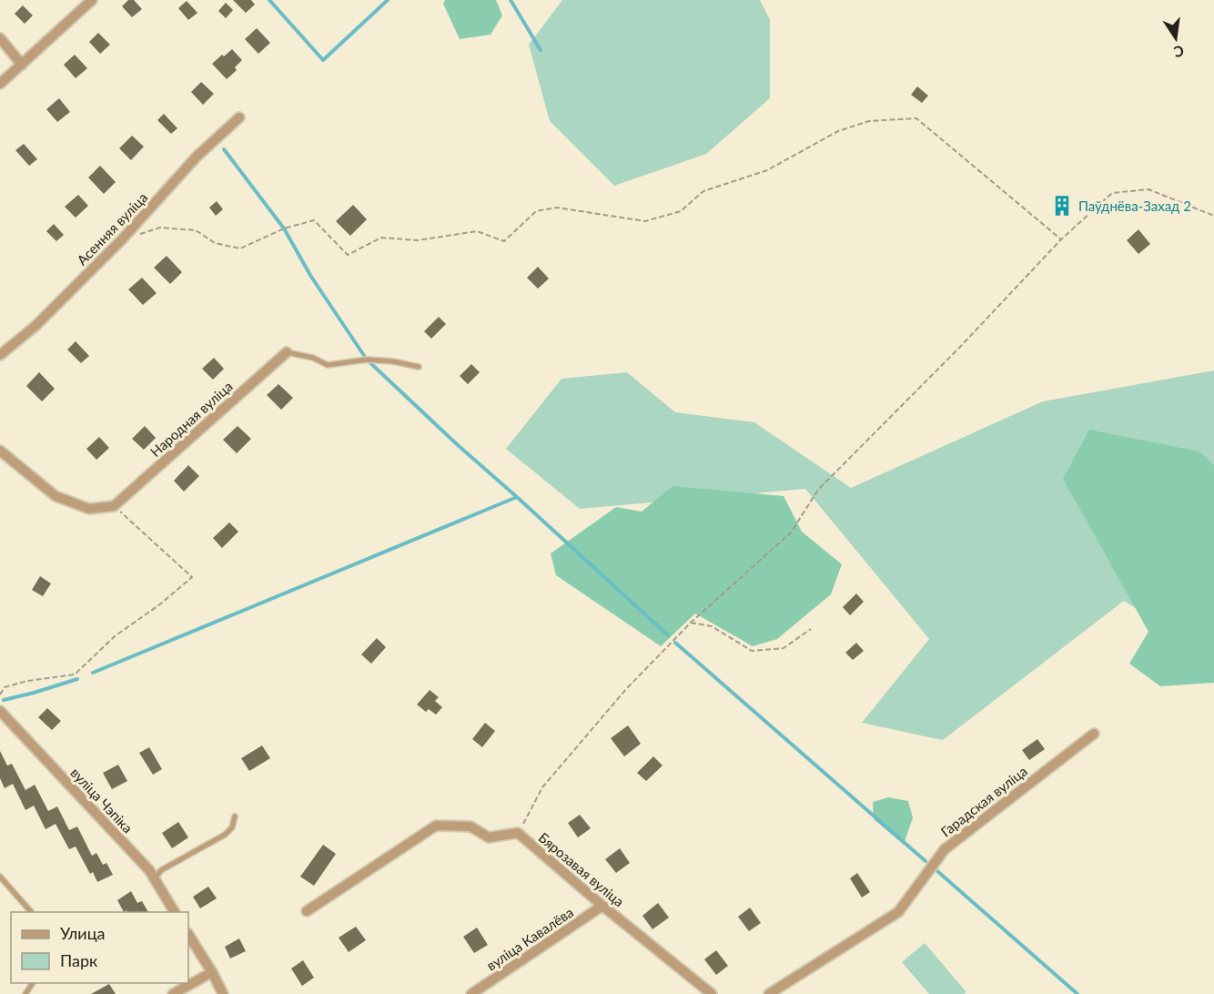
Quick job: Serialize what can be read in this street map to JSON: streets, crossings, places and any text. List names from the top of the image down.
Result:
{
  "streets": {
    "street": [
      "Асенняя вуліца",
      "Народная вуліца",
      "вуліца Чэпіка",
      "Гарадская вуліца",
      "Бярозавая вуліца",
      "вуліца Кавалёва"
    ]
  },
  "crossings": [
    ["Бярозавая вуліца", "вуліца Кавалёва"]
  ],
  "places": {
    "building": ["Паўднёва-Захад 2"]
  },
  "legend": ["Улица", "Парк"],
  "north": "bottom"
}
